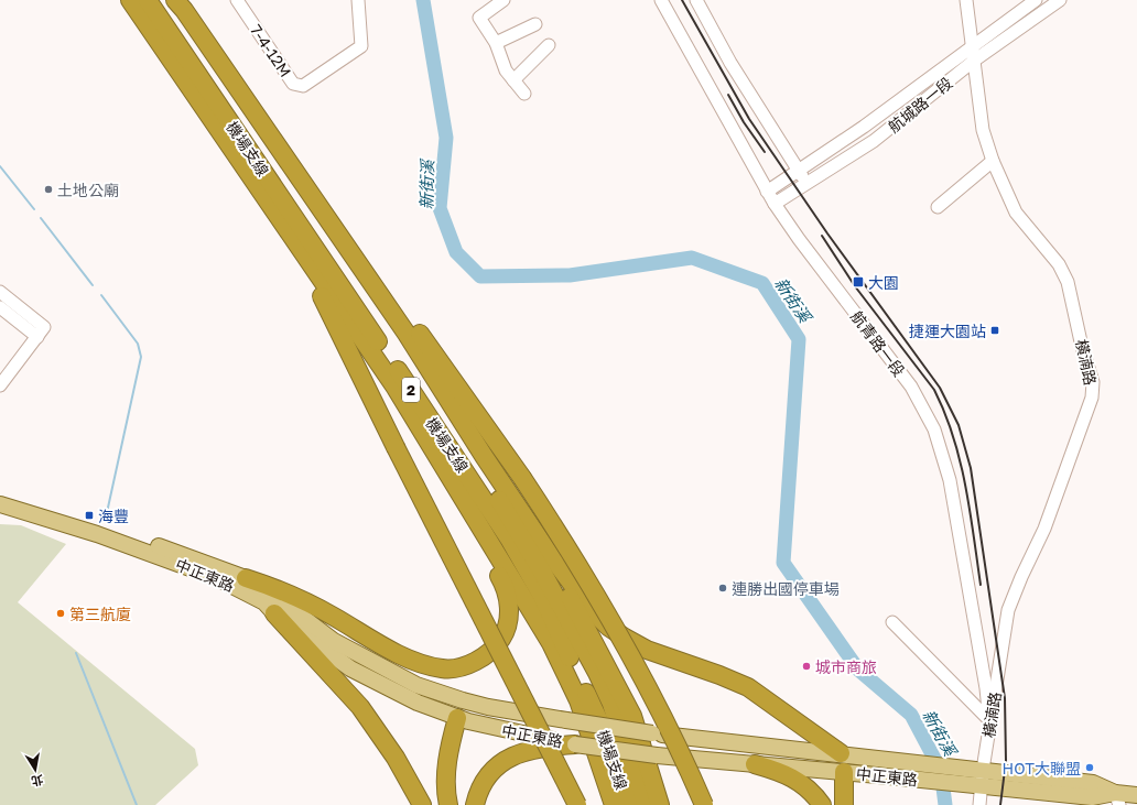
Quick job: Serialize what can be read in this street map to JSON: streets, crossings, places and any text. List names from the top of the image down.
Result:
{
  "streets": {
    "highway": ["機場支線", "2"],
    "main road": ["中正東路"],
    "street": [
      "7-4-12M",
      "航城路一段",
      "航青路一段",
      "橫湳路"
    ]
  },
  "crossings": [
    ["航城路一段", "航青路一段"],
    ["航城路一段", "橫湳路"],
    ["航青路一段", "橫湳路"],
    ["橫湳路", "中正東路"]
  ],
  "water": ["新街溪"],
  "places": {
    "other": [
      "土地公廟",
      "連勝出國停車場",
      "第三航廈",
      "城市商旅",
      "HOT大聯盟"
    ],
    "transit": ["大園", "捷運大園站", "海豐"]
  },
  "north": "bottom"
}
